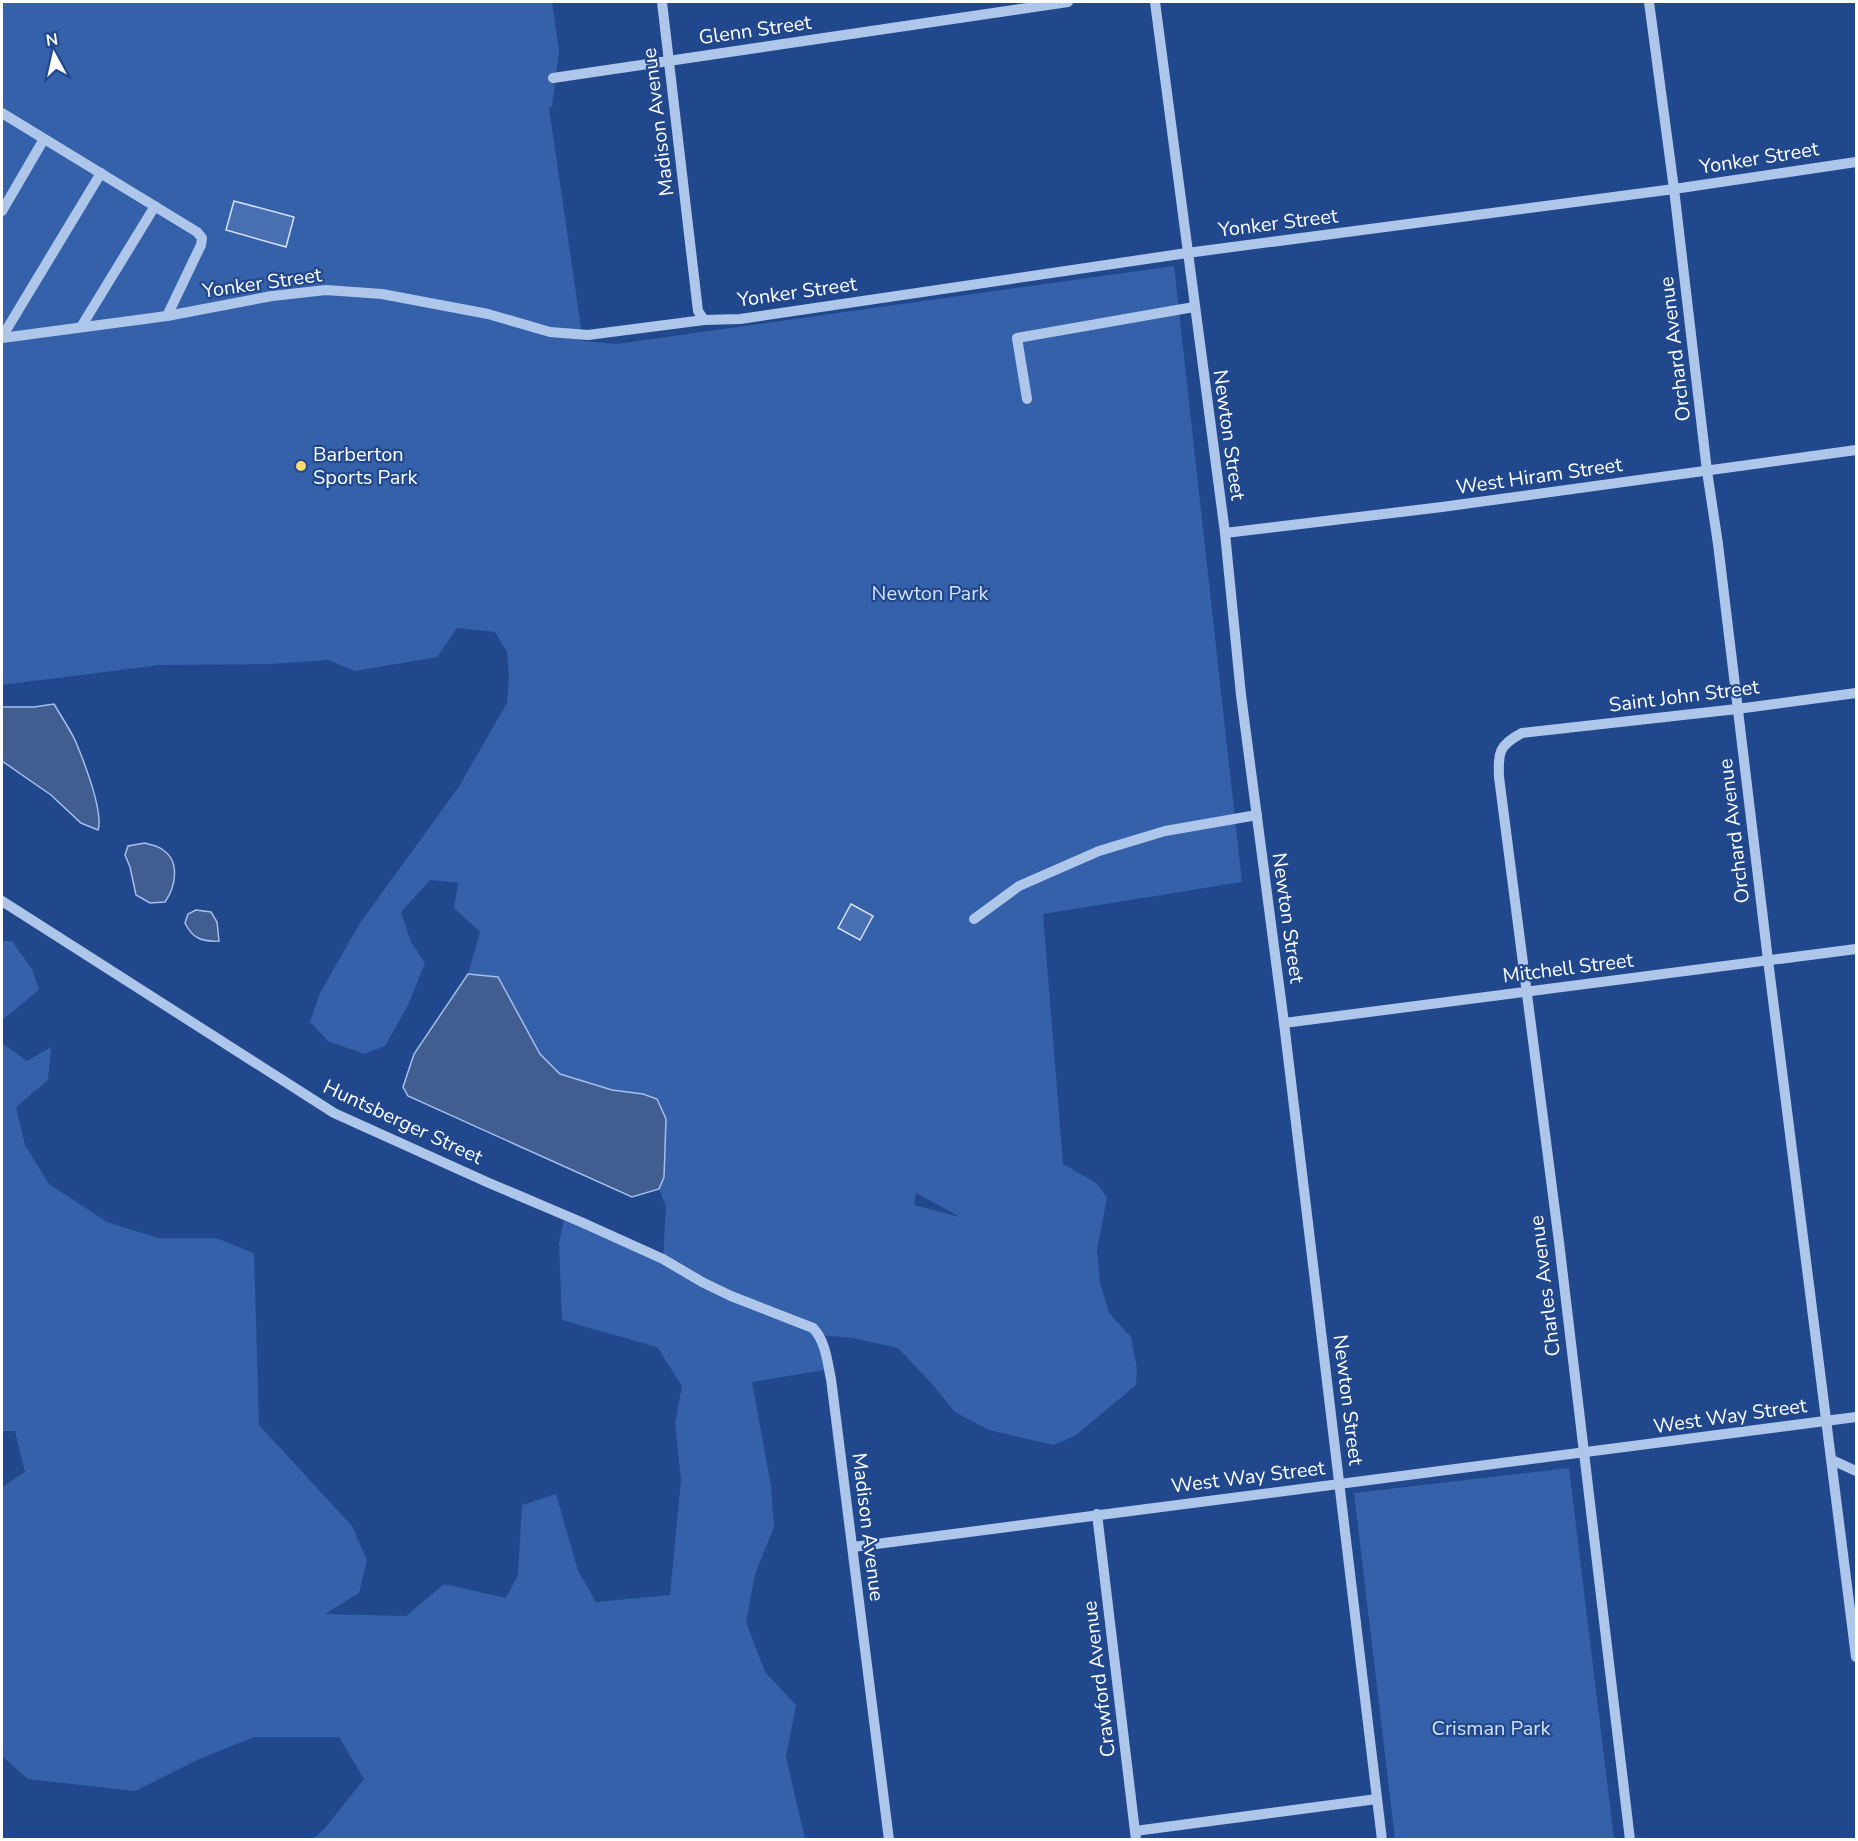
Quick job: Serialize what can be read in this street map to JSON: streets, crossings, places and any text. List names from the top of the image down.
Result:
{
  "streets": {
    "street": [
      "Glenn Street",
      "Madison Avenue",
      "Yonker Street",
      "Orchard Avenue",
      "Newton Street",
      "West Hiram Street",
      "Saint John Street",
      "Mitchell Street",
      "Huntsberger Street",
      "Charles Avenue",
      "West Way Street",
      "Crawford Avenue"
    ]
  },
  "crossings": [
    ["Glenn Street", "Madison Avenue"],
    ["Madison Avenue", "Yonker Street"],
    ["Madison Avenue", "Huntsberger Street"],
    ["Madison Avenue", "West Way Street"],
    ["Yonker Street", "Orchard Avenue"],
    ["Yonker Street", "Newton Street"],
    ["Orchard Avenue", "West Hiram Street"],
    ["Orchard Avenue", "Saint John Street"],
    ["Orchard Avenue", "Mitchell Street"],
    ["Orchard Avenue", "West Way Street"],
    ["Newton Street", "West Hiram Street"],
    ["Newton Street", "Mitchell Street"],
    ["Newton Street", "West Way Street"],
    ["Saint John Street", "Charles Avenue"],
    ["Mitchell Street", "Charles Avenue"],
    ["Charles Avenue", "West Way Street"],
    ["West Way Street", "Crawford Avenue"]
  ],
  "parks": ["Newton Park", "Crisman Park"],
  "places": ["Barberton Sports Park"],
  "north": "top"
}
